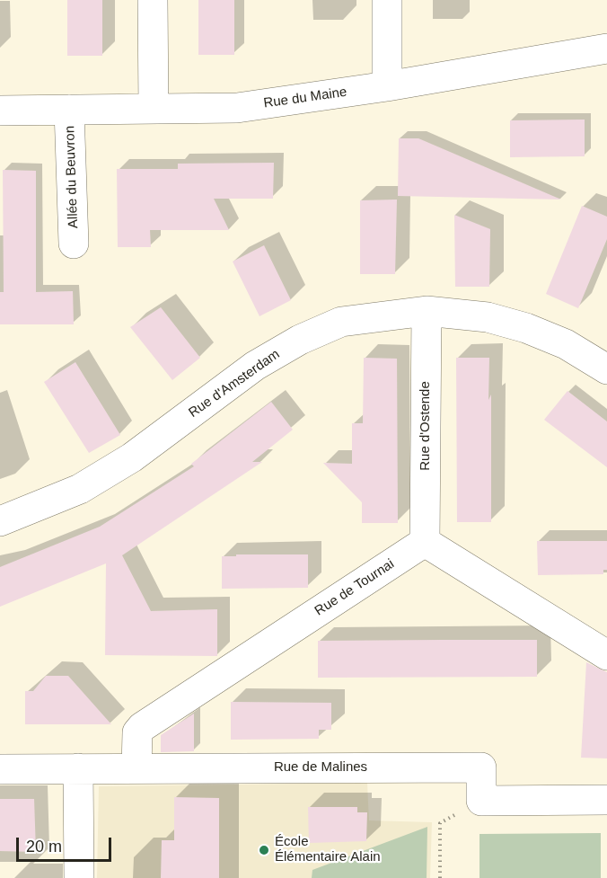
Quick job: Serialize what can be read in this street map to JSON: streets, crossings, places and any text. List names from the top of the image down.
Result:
{
  "streets": {
    "street": [
      "Rue du Maine",
      "Allée du Beuvron",
      "Rue d'Amsterdam",
      "Rue d'Ostende",
      "Rue de Tournai",
      "Rue de Malines"
    ]
  },
  "crossings": [
    ["Rue du Maine", "Allée du Beuvron"],
    ["Rue d'Amsterdam", "Rue d'Ostende"],
    ["Rue d'Ostende", "Rue de Tournai"],
    ["Rue de Tournai", "Rue de Malines"]
  ],
  "places": ["École Élémentaire Alain"],
  "scale_bar": "20 m"
}
